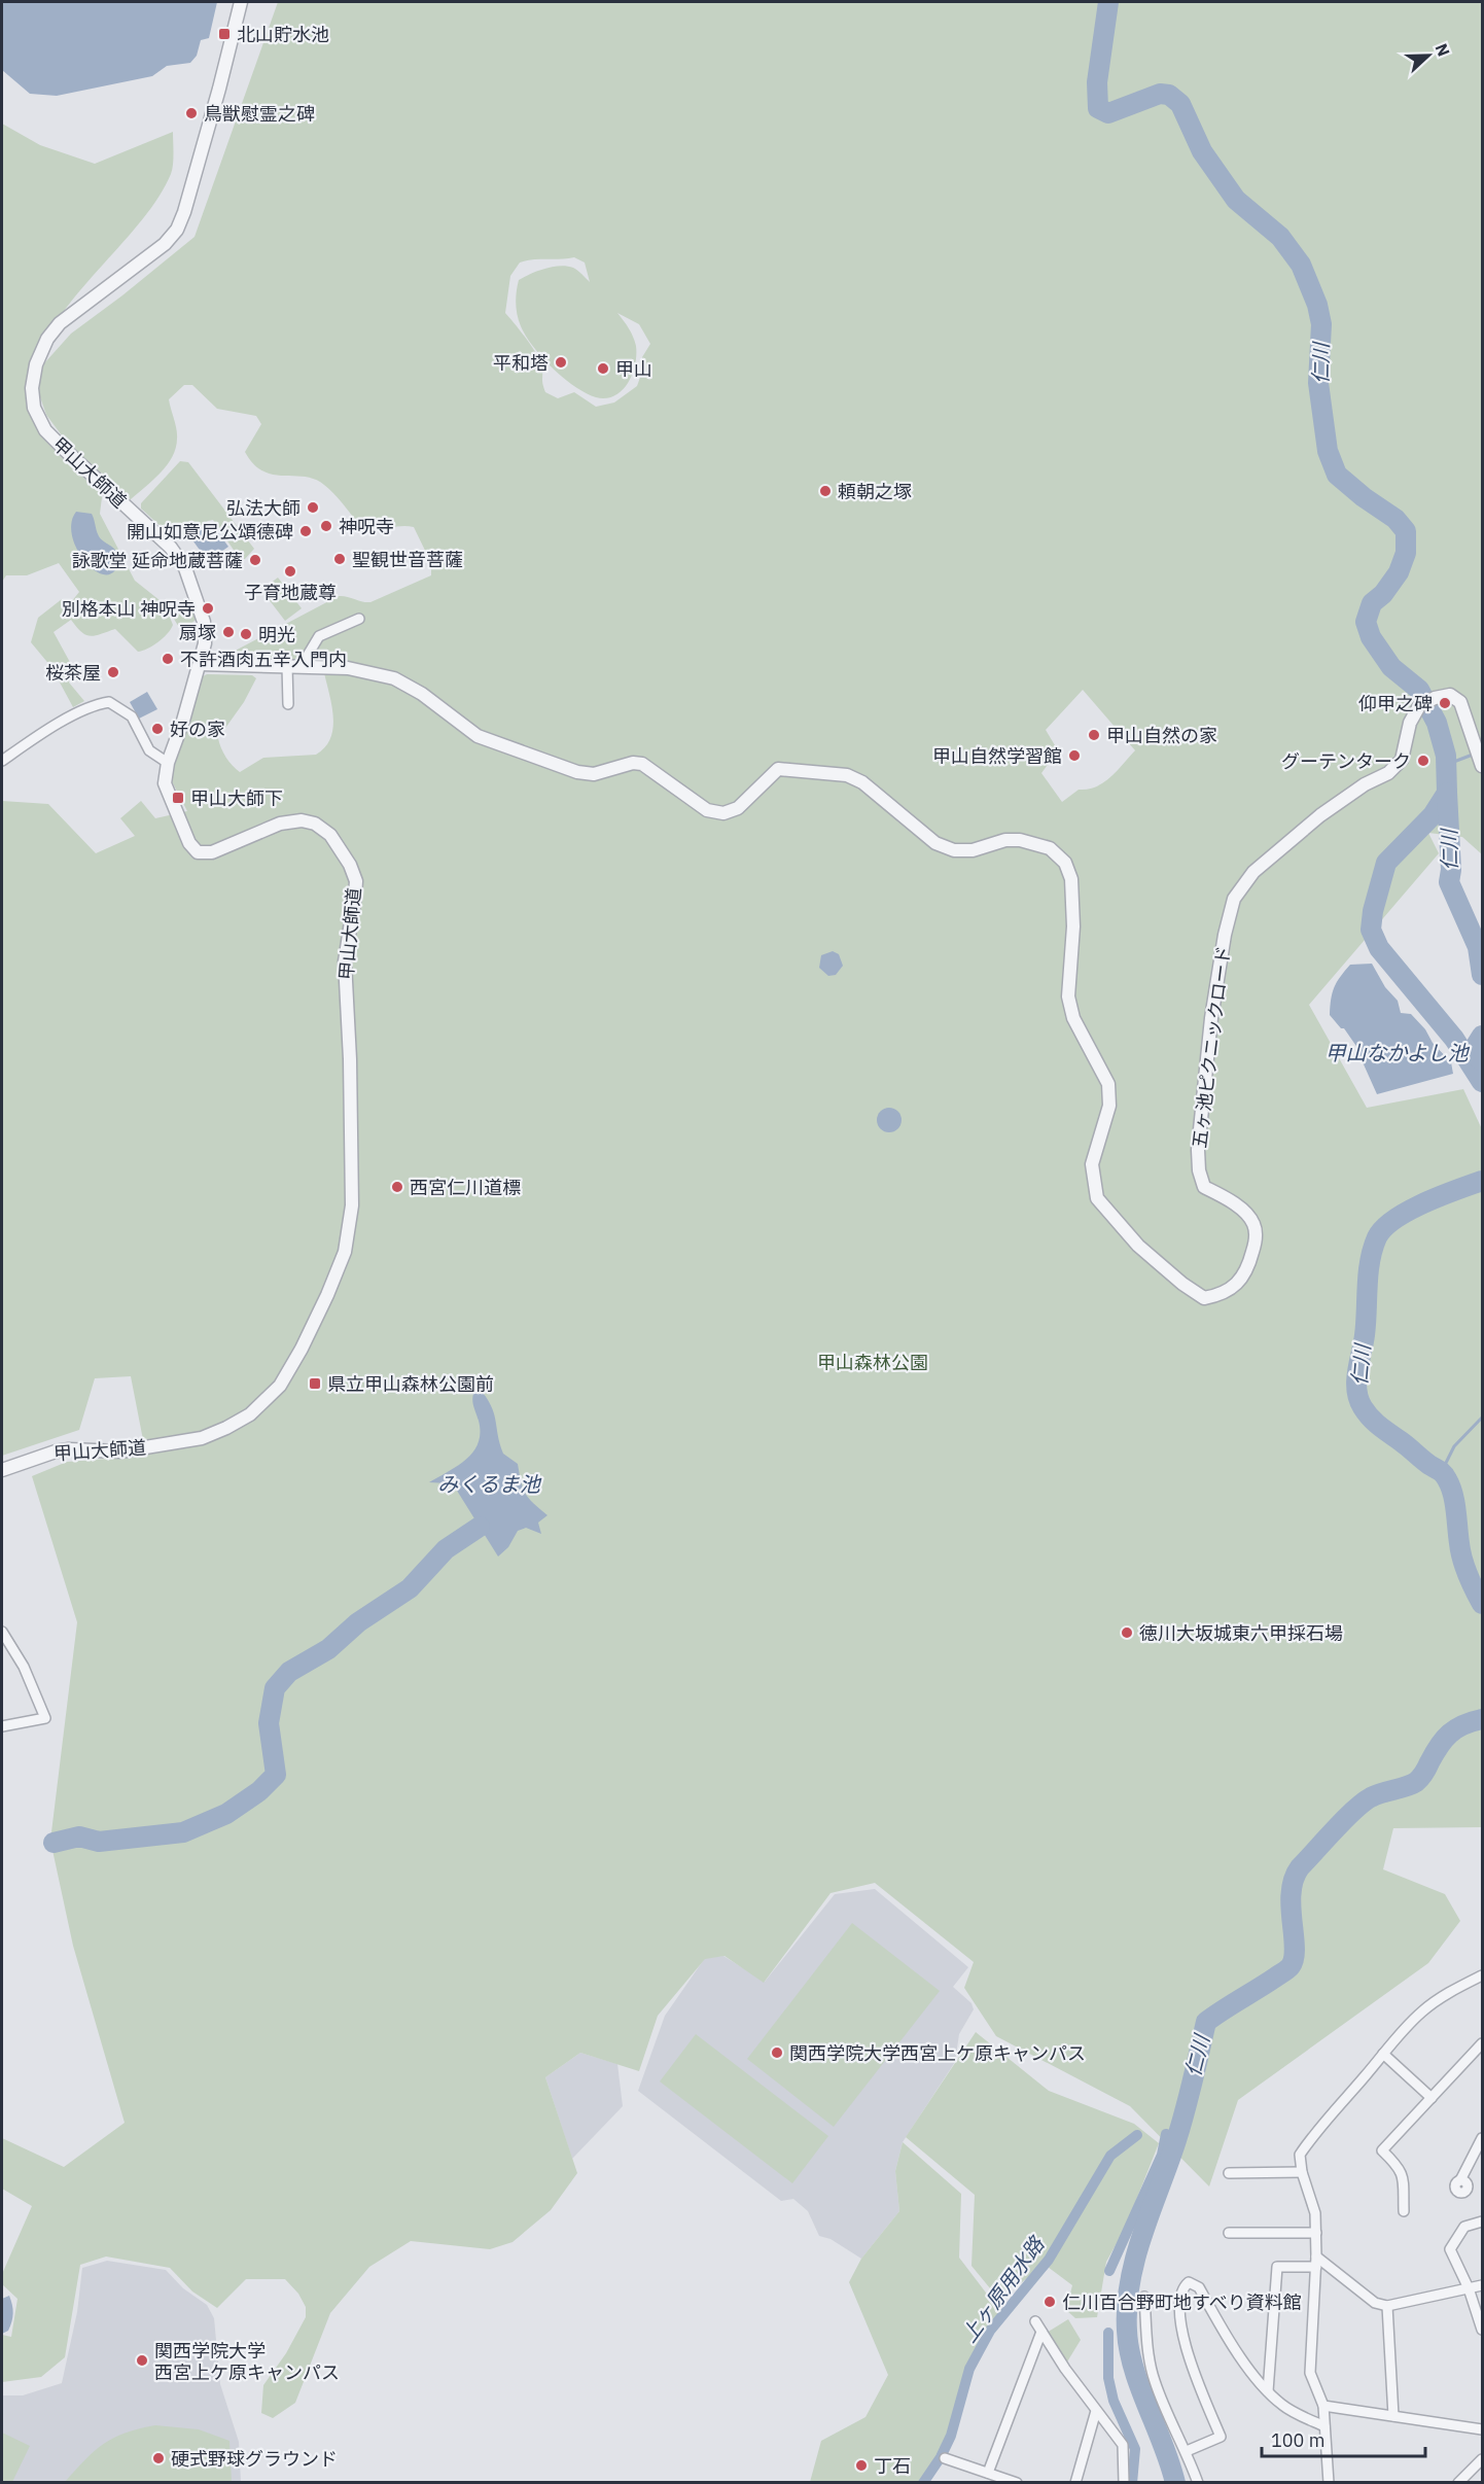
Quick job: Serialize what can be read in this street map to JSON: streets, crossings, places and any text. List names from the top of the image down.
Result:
{
  "streets": {
    "street": ["甲山大師道", "五ヶ池ピクニックロード"]
  },
  "crossings": [
    ["甲山大師道", "五ヶ池ピクニックロード"]
  ],
  "water": [
    "仁川",
    "甲山なかよし池",
    "みくるま池",
    "上ヶ原用水路"
  ],
  "parks": ["甲山森林公園"],
  "places": {
    "transit": ["北山貯水池", "甲山大師下", "県立甲山森林公園前"],
    "other": [
      "鳥獣慰霊之碑",
      "平和塔",
      "甲山",
      "頼朝之塚",
      "弘法大師",
      "神呪寺",
      "開山如意尼公頌德碑",
      "聖観世音菩薩",
      "詠歌堂 延命地蔵菩薩",
      "子育地蔵尊",
      "別格本山 神呪寺",
      "扇塚",
      "明光",
      "不許酒肉五辛入門内",
      "桜茶屋",
      "仰甲之碑",
      "好の家",
      "甲山自然の家",
      "甲山自然学習館",
      "グーテンターク",
      "西宮仁川道標",
      "徳川大坂城東六甲採石場",
      "関西学院大学西宮上ケ原キャンパス",
      "仁川百合野町地すべり資料館",
      "関西学院大学 西宮上ケ原キャンパス",
      "硬式野球グラウンド",
      "丁石"
    ]
  },
  "scale_bar": "100 m",
  "north": "right"
}
